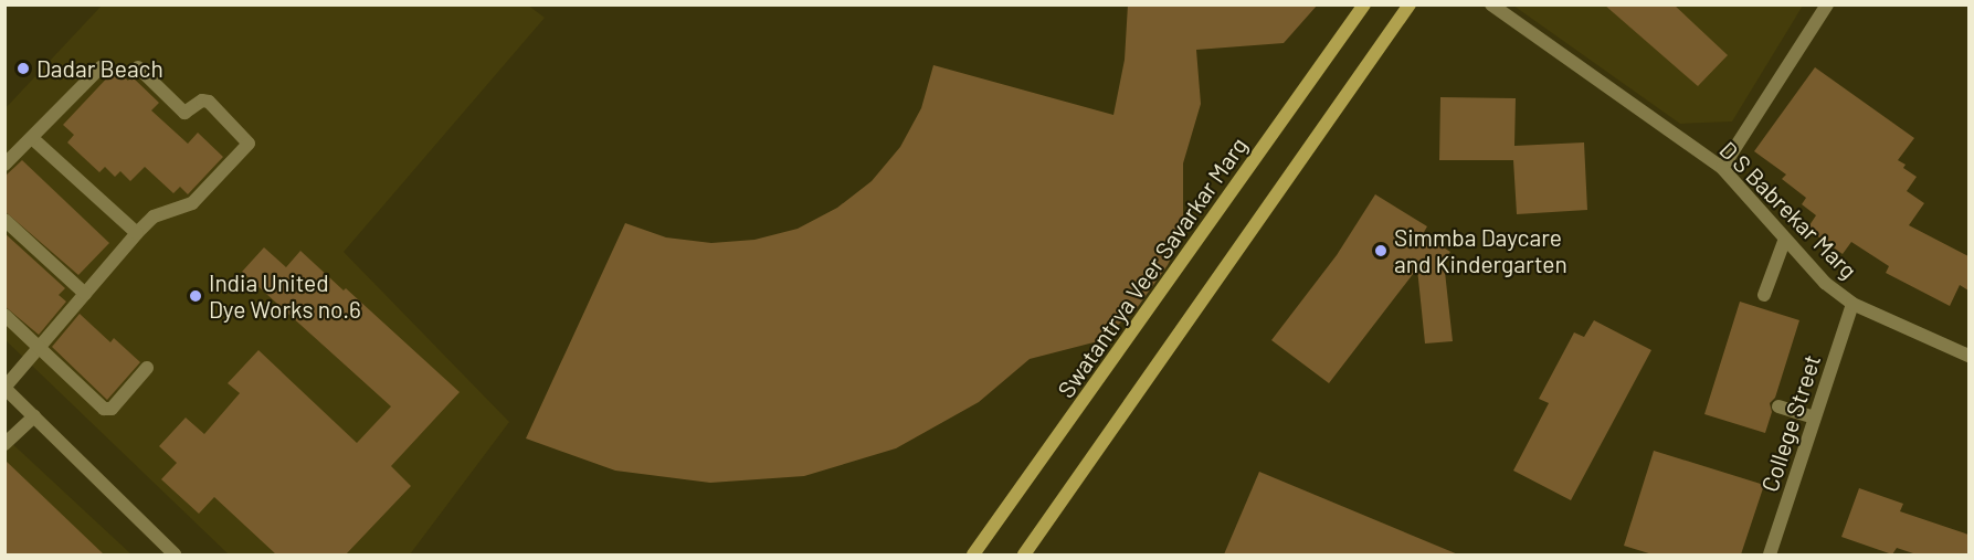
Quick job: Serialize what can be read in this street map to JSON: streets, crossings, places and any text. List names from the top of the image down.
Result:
{
  "streets": {
    "main road": ["Swatantrya Veer Savarkar Marg"],
    "street": ["D S Babrekar Marg", "College Street"]
  },
  "crossings": [
    ["D S Babrekar Marg", "College Street"]
  ],
  "places": ["Dadar Beach", "Simmba Daycare and Kindergarten", "India United Dye Works no.6"]
}
